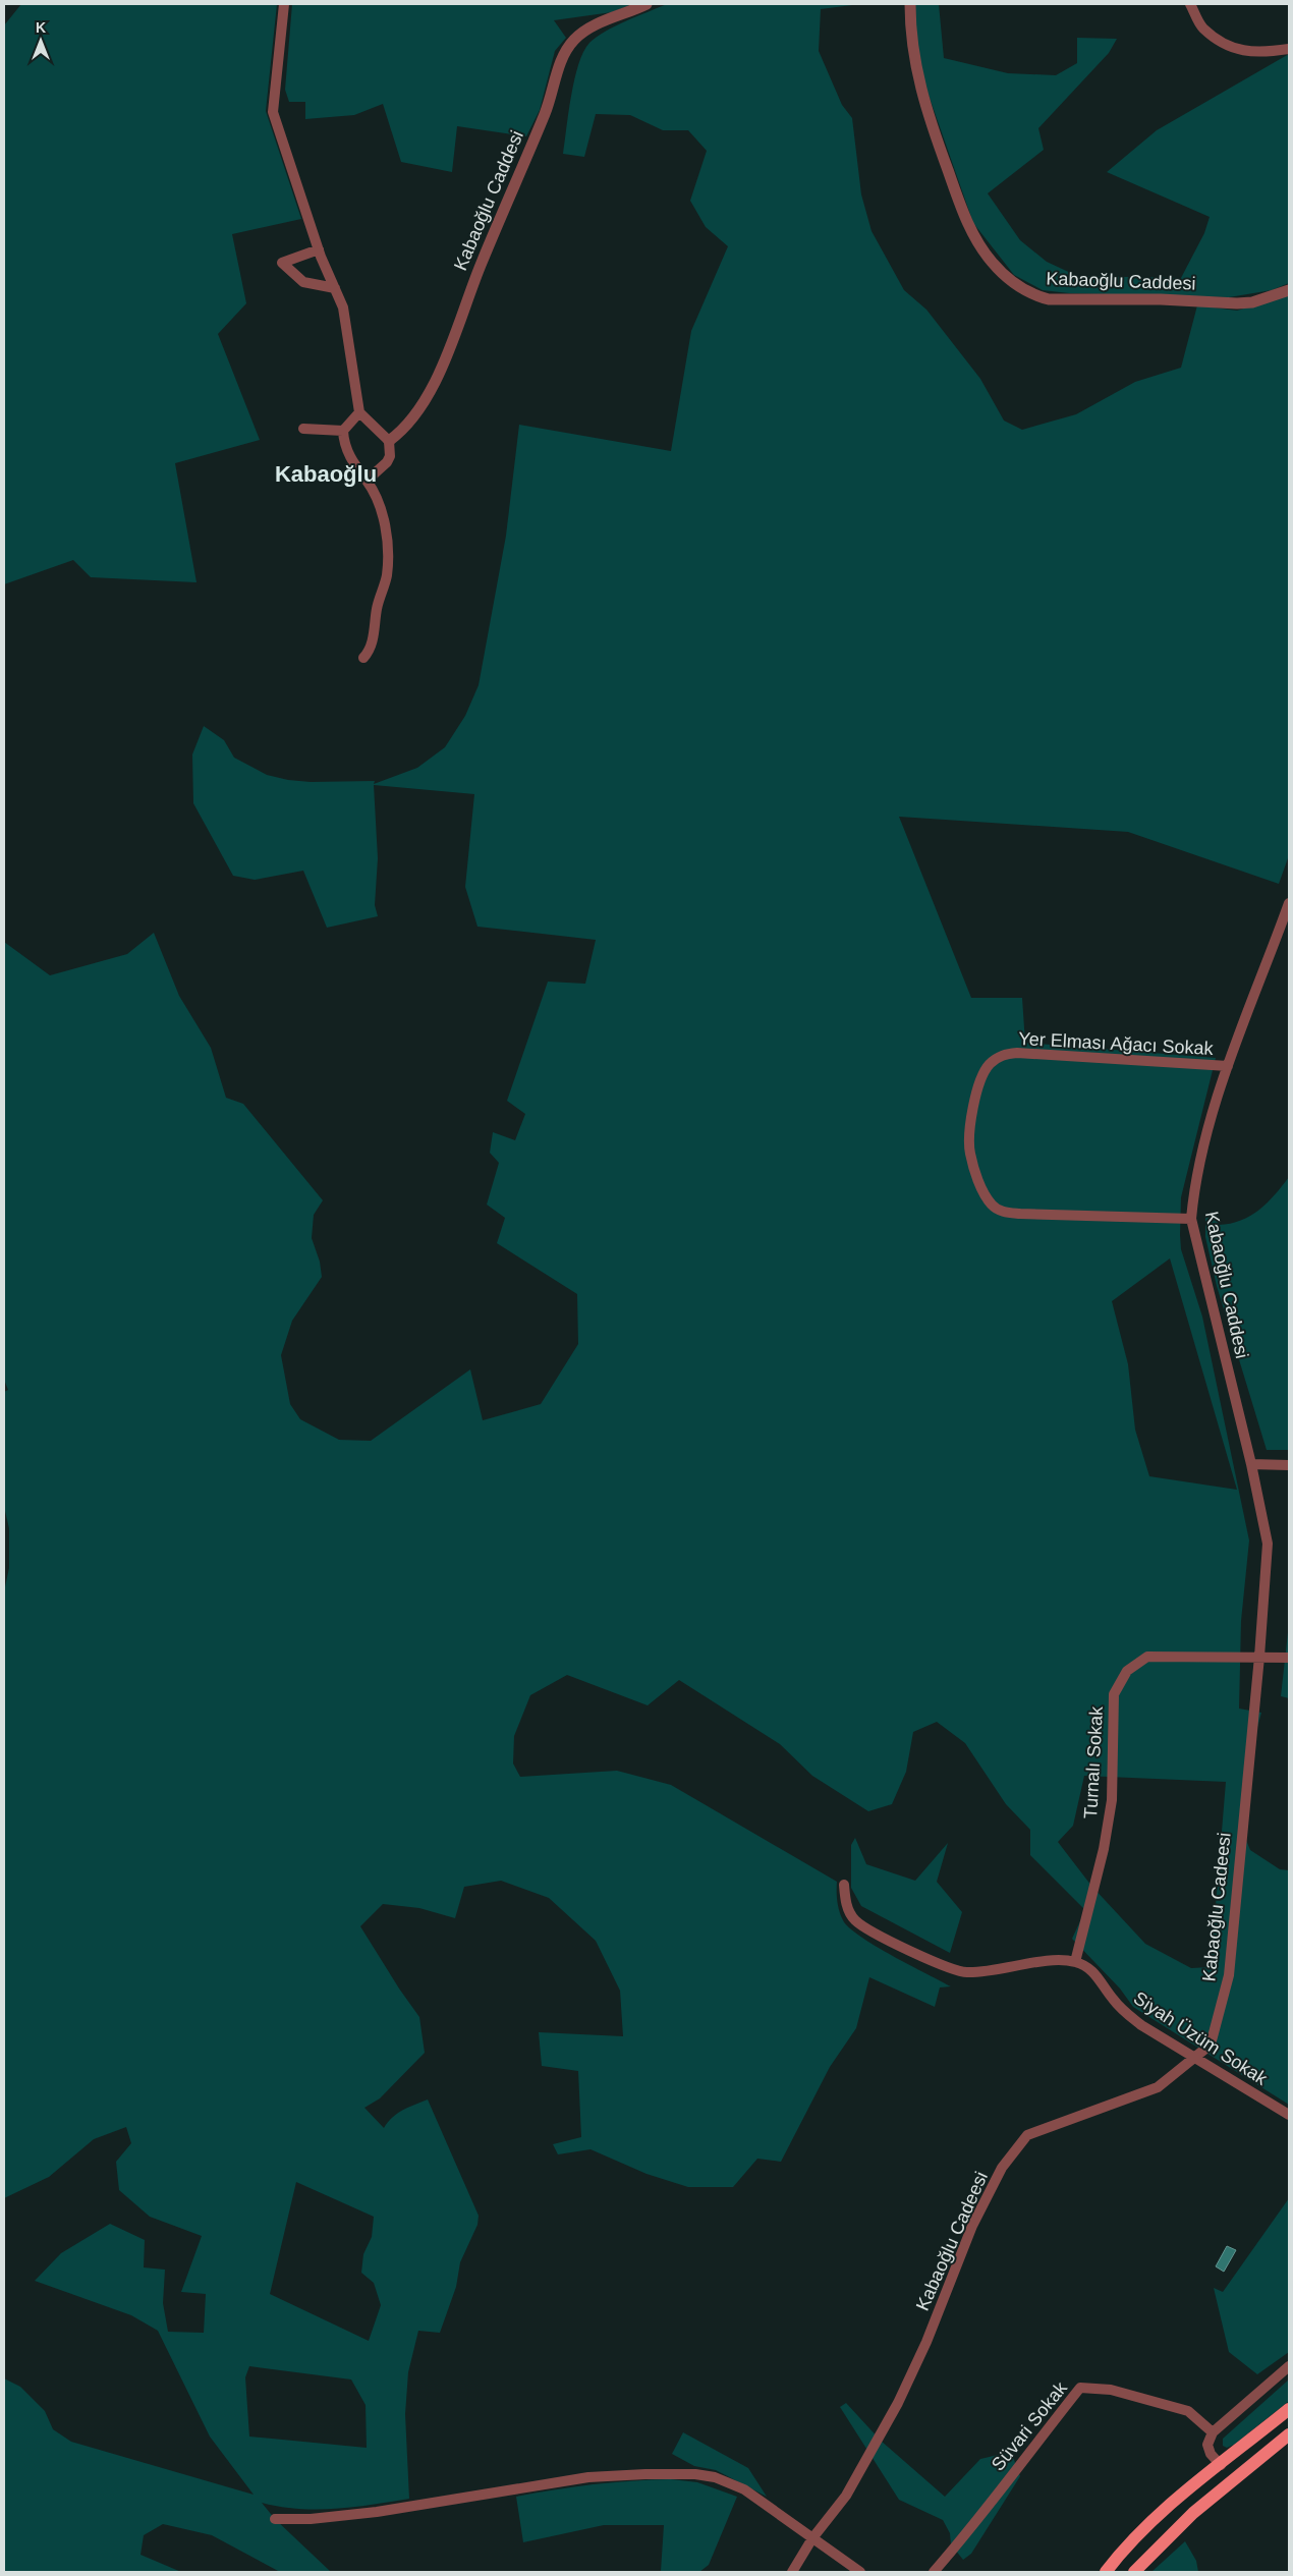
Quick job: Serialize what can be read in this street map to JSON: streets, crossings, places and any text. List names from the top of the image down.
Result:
{
  "streets": {
    "street": [
      "Kabaoğlu Caddesi",
      "Yer Elması Ağacı Sokak",
      "Turnalı Sokak",
      "Kabaoğlu Cadeesi",
      "Siyah Üzüm Sokak",
      "Süvari Sokak"
    ]
  },
  "crossings": [
    ["Kabaoğlu Caddesi", "Yer Elması Ağacı Sokak"],
    ["Kabaoğlu Caddesi", "Turnalı Sokak"],
    ["Kabaoğlu Caddesi", "Kabaoğlu Cadeesi"],
    ["Turnalı Sokak", "Kabaoğlu Cadeesi"],
    ["Turnalı Sokak", "Siyah Üzüm Sokak"],
    ["Kabaoğlu Cadeesi", "Siyah Üzüm Sokak"]
  ],
  "districts": ["Kabaoğlu"],
  "north": "top"
}
